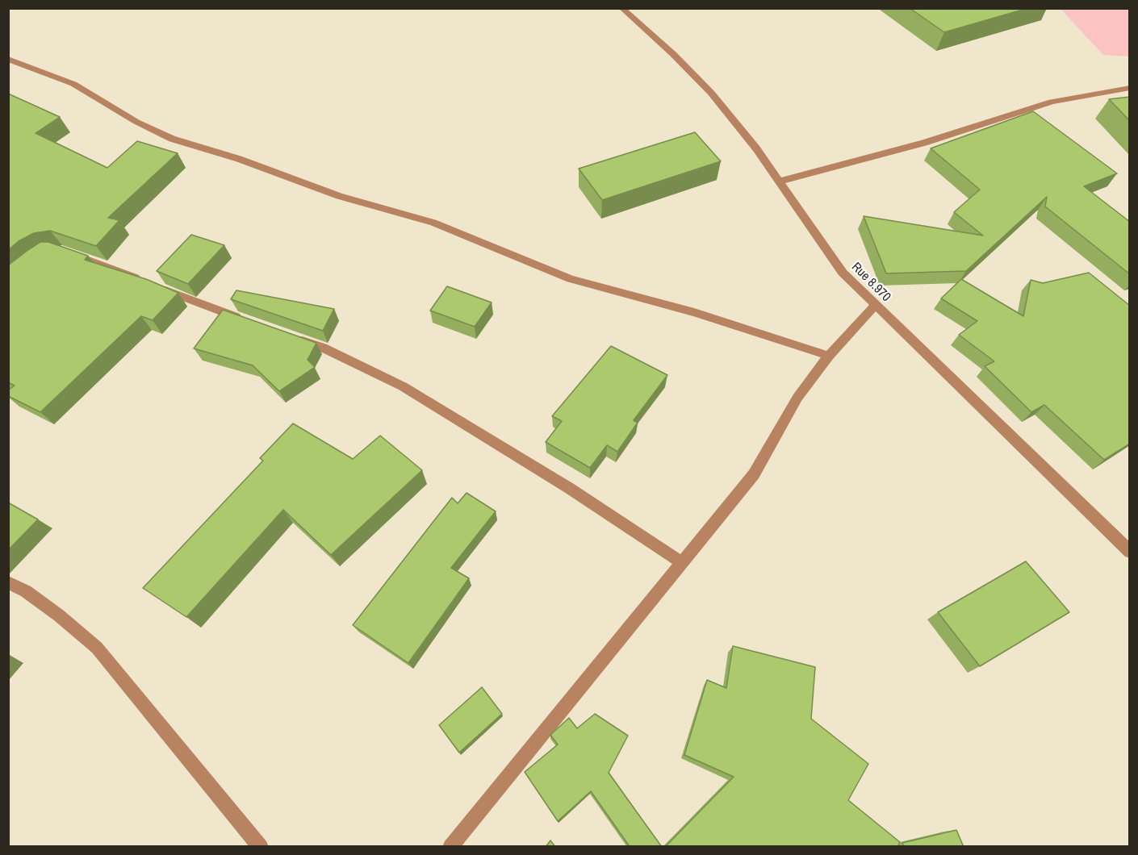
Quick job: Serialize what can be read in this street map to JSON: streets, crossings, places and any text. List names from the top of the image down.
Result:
{
  "streets": {
    "street": ["Rue 8.970"]
  }
}
